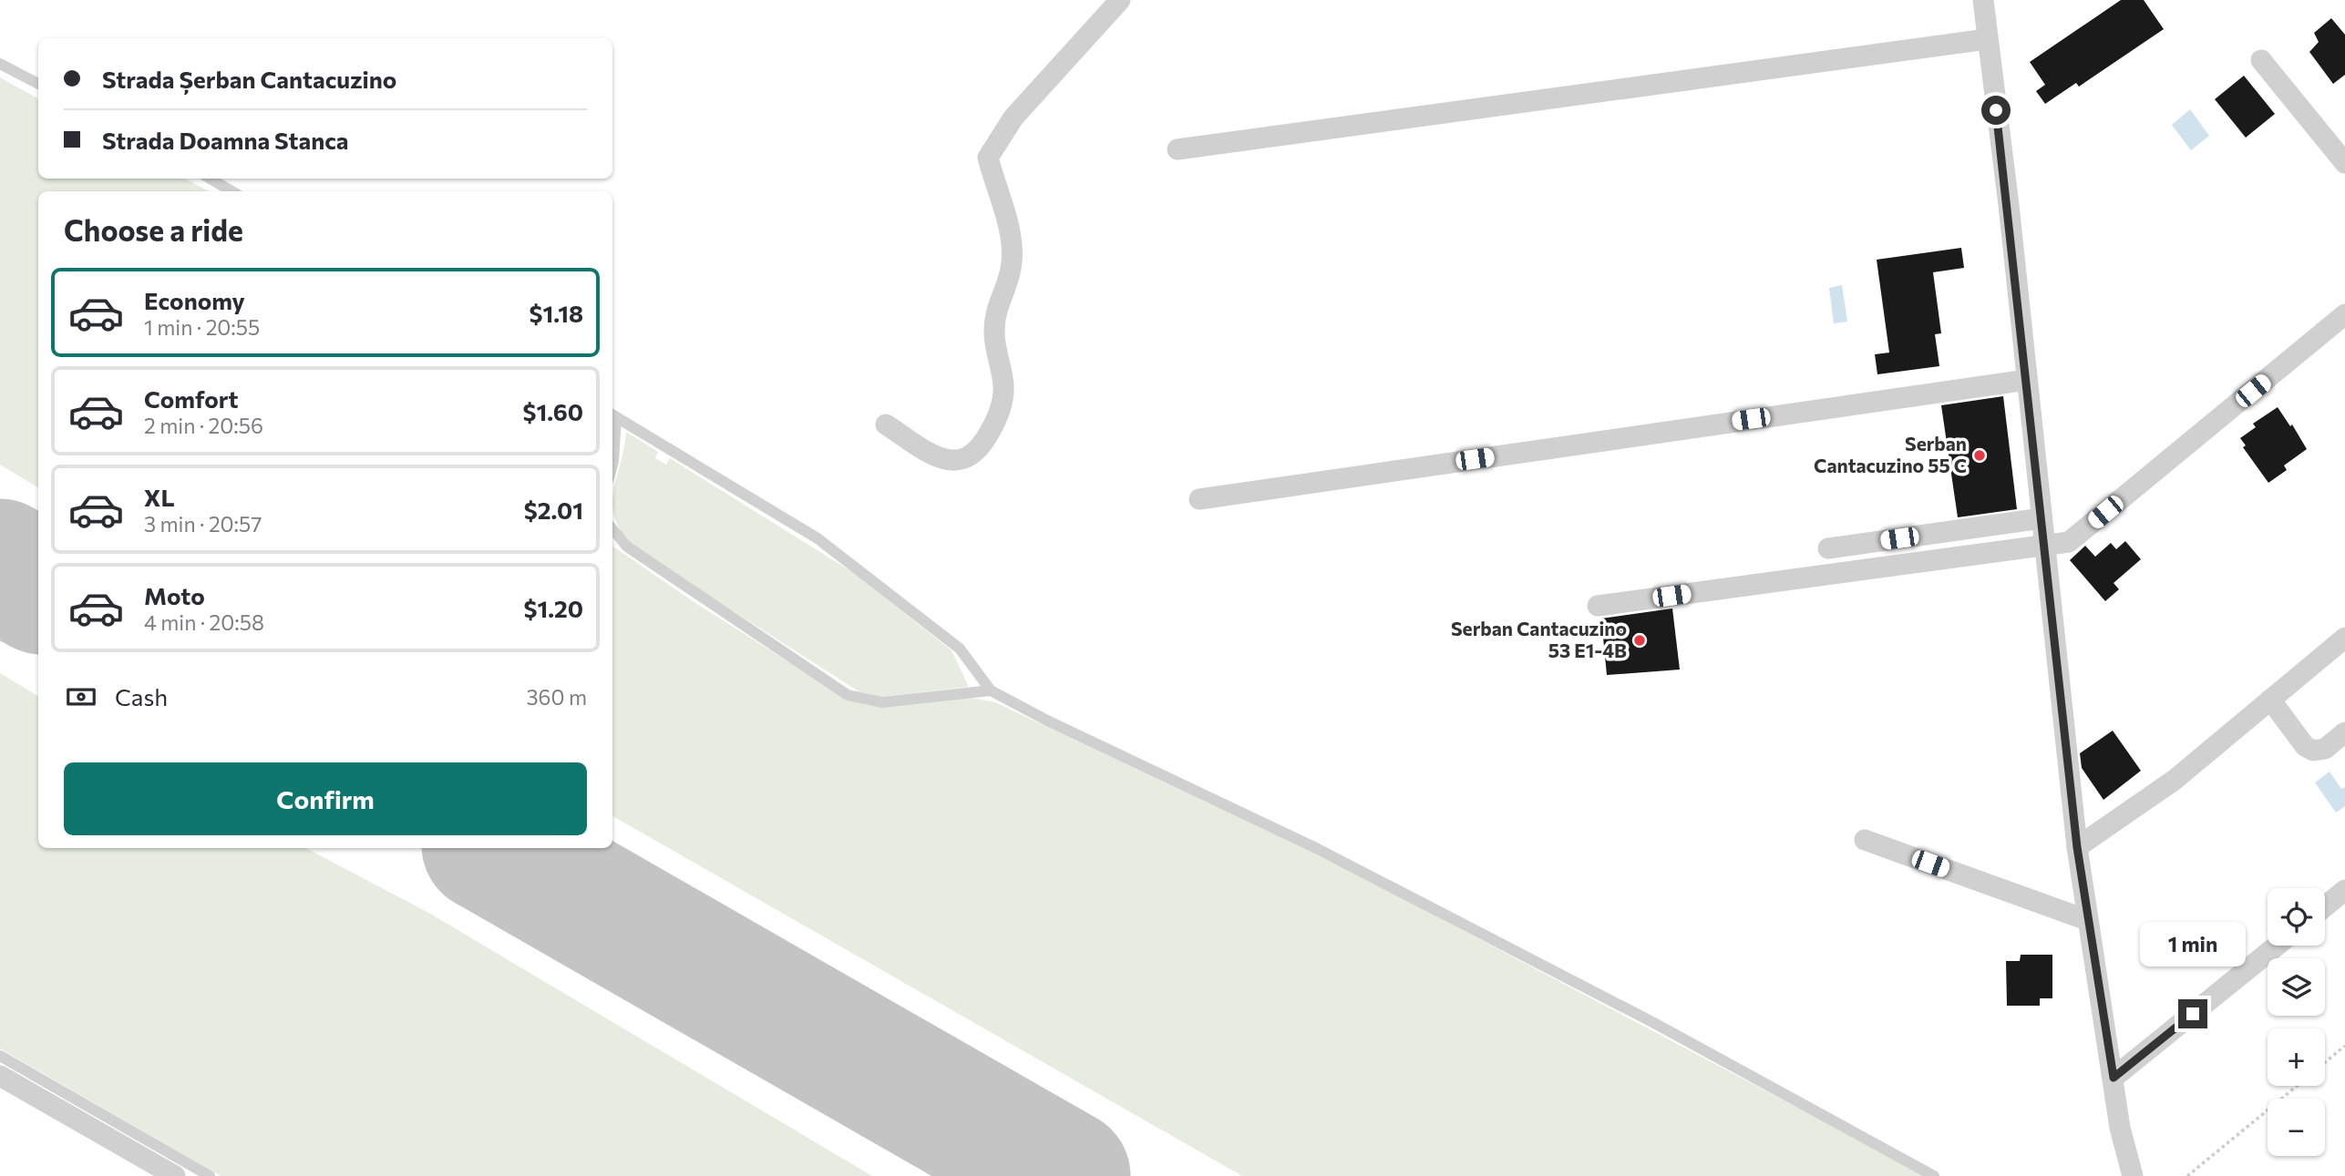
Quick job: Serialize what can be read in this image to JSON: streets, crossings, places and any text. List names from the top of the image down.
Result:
{
  "places": ["Serban Cantacuzino 55 C", "Serban Cantacuzino 53 E1-4B"],
  "page": {
    "banner": ["Strada Șerban Cantacuzino", "Strada Doamna Stanca"],
    "heading": "Choose a ride",
    "list": [
      {
        "name": "Economy",
        "note": "1 min · 20:55",
        "value": "$1.18"
      },
      {
        "name": "Comfort",
        "note": "2 min · 20:56",
        "value": "$1.60"
      },
      {
        "name": "XL",
        "note": "3 min · 20:57",
        "value": "$2.01"
      },
      {
        "name": "Moto",
        "note": "4 min · 20:58",
        "value": "$1.20"
      }
    ],
    "pay": ["Cash", "360 m"],
    "buttons": "Confirm",
    "map_buttons": ["+", "−"],
    "bubble": "1 min"
  }
}
